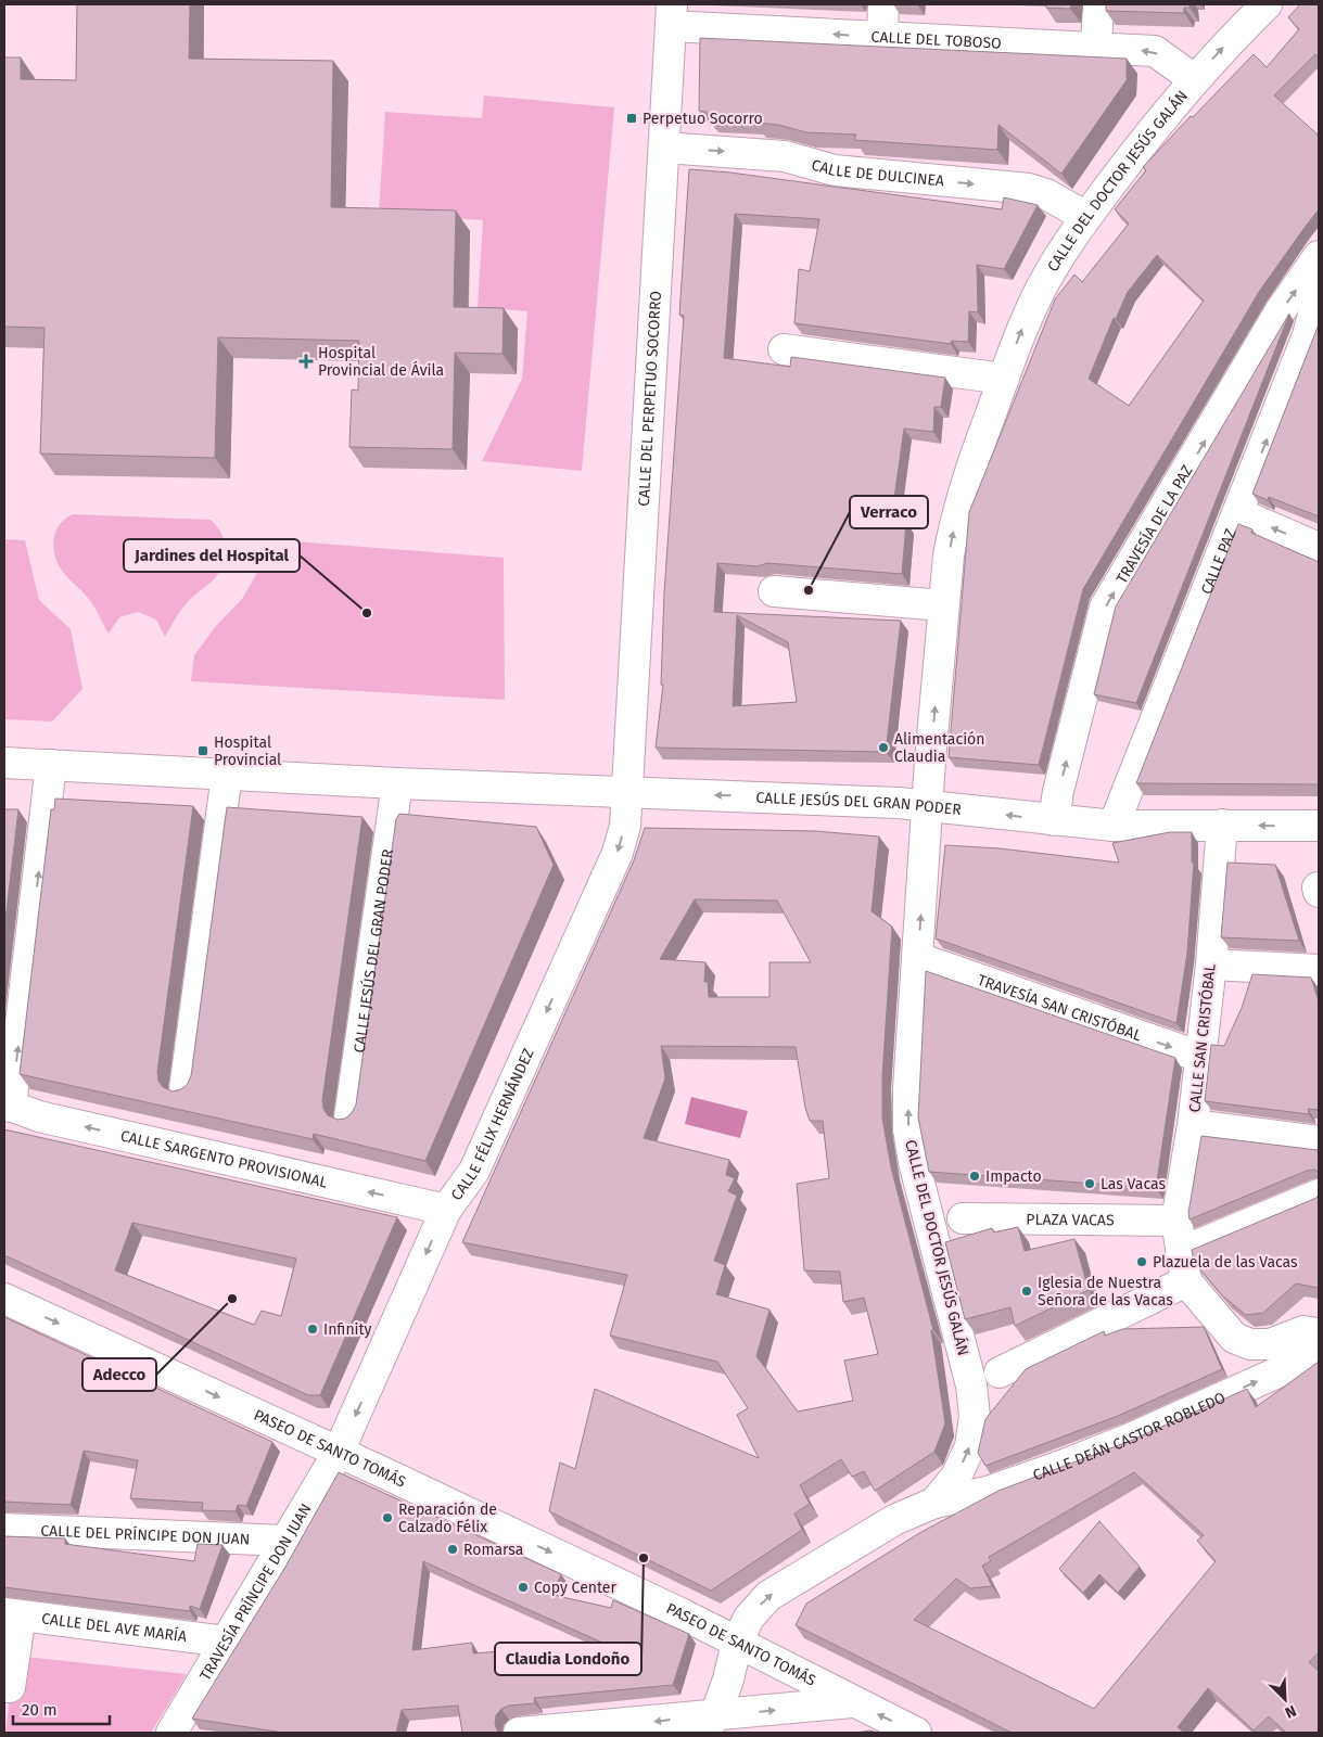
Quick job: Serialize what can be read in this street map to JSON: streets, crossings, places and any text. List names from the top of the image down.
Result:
{
  "streets": {
    "street": [
      "CALLE DEL TOBOSO",
      "CALLE DE DULCINEA",
      "CALLE DEL DOCTOR JESÚS GALÁN",
      "CALLE DEL PERPETUO SOCORRO",
      "TRAVESÍA DE LA PAZ",
      "CALLE PAZ",
      "CALLE JESÚS DEL GRAN PODER",
      "TRAVESÍA SAN CRISTÓBAL",
      "CALLE SAN CRISTÓBAL",
      "CALLE FÉLIX HERNÁNDEZ",
      "CALLE SARGENTO PROVISIONAL",
      "PLAZA VACAS",
      "CALLE DEÁN CASTOR ROBLEDO",
      "PASEO DE SANTO TOMÁS",
      "CALLE DEL PRÍNCIPE DON JUAN",
      "TRAVESÍA PRÍNCIPE DON JUAN",
      "CALLE DEL AVE MARÍA"
    ]
  },
  "crossings": [
    ["CALLE DEL TOBOSO", "CALLE DEL DOCTOR JESÚS GALÁN"],
    ["CALLE DEL TOBOSO", "CALLE DEL PERPETUO SOCORRO"],
    ["CALLE DE DULCINEA", "CALLE DEL DOCTOR JESÚS GALÁN"],
    ["CALLE DE DULCINEA", "CALLE DEL PERPETUO SOCORRO"],
    ["CALLE DEL DOCTOR JESÚS GALÁN", "CALLE JESÚS DEL GRAN PODER"],
    ["CALLE DEL DOCTOR JESÚS GALÁN", "TRAVESÍA SAN CRISTÓBAL"],
    ["CALLE DEL DOCTOR JESÚS GALÁN", "CALLE DEÁN CASTOR ROBLEDO"],
    ["CALLE DEL DOCTOR JESÚS GALÁN", "PASEO DE SANTO TOMÁS"],
    ["CALLE DEL PERPETUO SOCORRO", "CALLE JESÚS DEL GRAN PODER"],
    ["CALLE DEL PERPETUO SOCORRO", "CALLE FÉLIX HERNÁNDEZ"],
    ["TRAVESÍA DE LA PAZ", "CALLE JESÚS DEL GRAN PODER"],
    ["CALLE PAZ", "CALLE JESÚS DEL GRAN PODER"],
    ["CALLE JESÚS DEL GRAN PODER", "CALLE SAN CRISTÓBAL"],
    ["CALLE JESÚS DEL GRAN PODER", "CALLE FÉLIX HERNÁNDEZ"],
    ["TRAVESÍA SAN CRISTÓBAL", "CALLE SAN CRISTÓBAL"],
    ["CALLE FÉLIX HERNÁNDEZ", "CALLE SARGENTO PROVISIONAL"],
    ["CALLE FÉLIX HERNÁNDEZ", "PASEO DE SANTO TOMÁS"],
    ["CALLE FÉLIX HERNÁNDEZ", "TRAVESÍA PRÍNCIPE DON JUAN"],
    ["PASEO DE SANTO TOMÁS", "TRAVESÍA PRÍNCIPE DON JUAN"],
    ["CALLE DEL PRÍNCIPE DON JUAN", "TRAVESÍA PRÍNCIPE DON JUAN"],
    ["TRAVESÍA PRÍNCIPE DON JUAN", "CALLE DEL AVE MARÍA"]
  ],
  "one_way": [
    "CALLE DEL TOBOSO",
    "CALLE DEL DOCTOR JESÚS GALÁN",
    "TRAVESÍA DE LA PAZ",
    "CALLE PAZ",
    "TRAVESÍA SAN CRISTÓBAL",
    "CALLE FÉLIX HERNÁNDEZ",
    "CALLE SARGENTO PROVISIONAL",
    "PASEO DE SANTO TOMÁS"
  ],
  "places": {
    "transit": ["Perpetuo Socorro", "Hospital Provincial"],
    "health": ["Hospital Provincial de Ávila"],
    "other": [
      "Verraco",
      "Jardines del Hospital",
      "Alimentación Claudia",
      "Impacto",
      "Las Vacas",
      "Plazuela de las Vacas",
      "Iglesia de Nuestra Señora de las Vacas",
      "Adecco",
      "Infinity",
      "Reparación de Calzado Félix",
      "Romarsa",
      "Claudia Londoño",
      "Copy Center"
    ]
  },
  "scale_bar": "20 m",
  "north": "bottom right"
}
